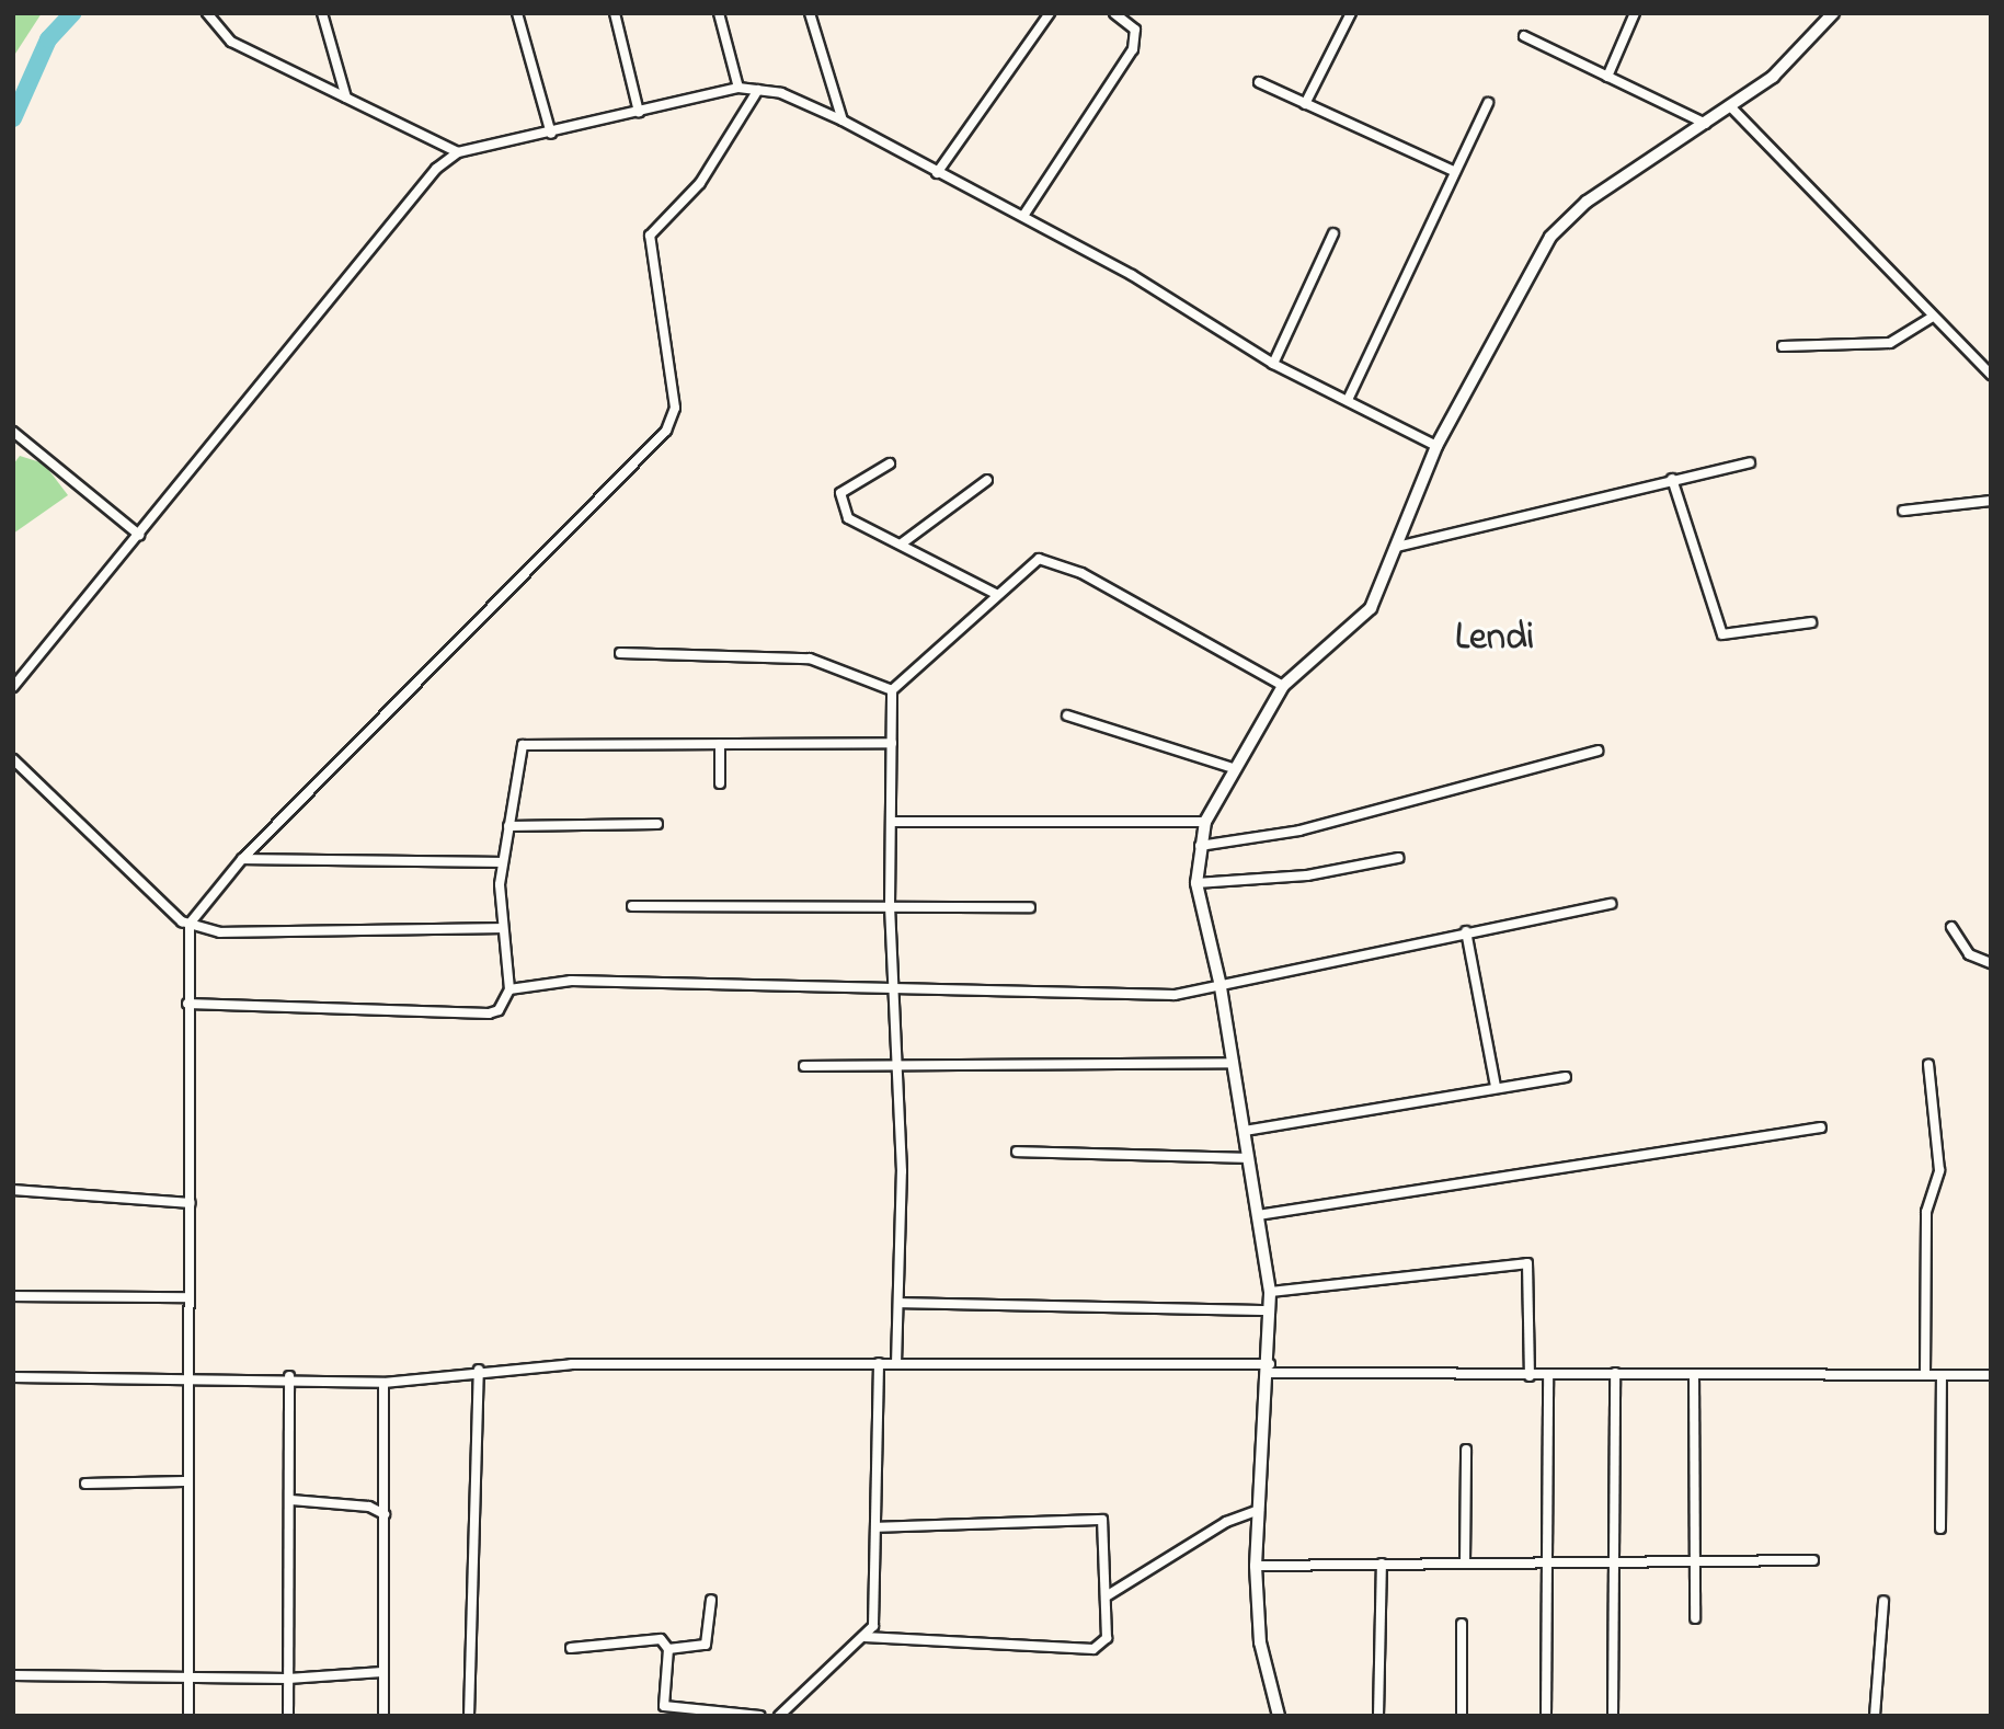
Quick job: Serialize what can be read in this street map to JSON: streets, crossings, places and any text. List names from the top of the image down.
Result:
{
  "districts": ["Lendi"]
}
